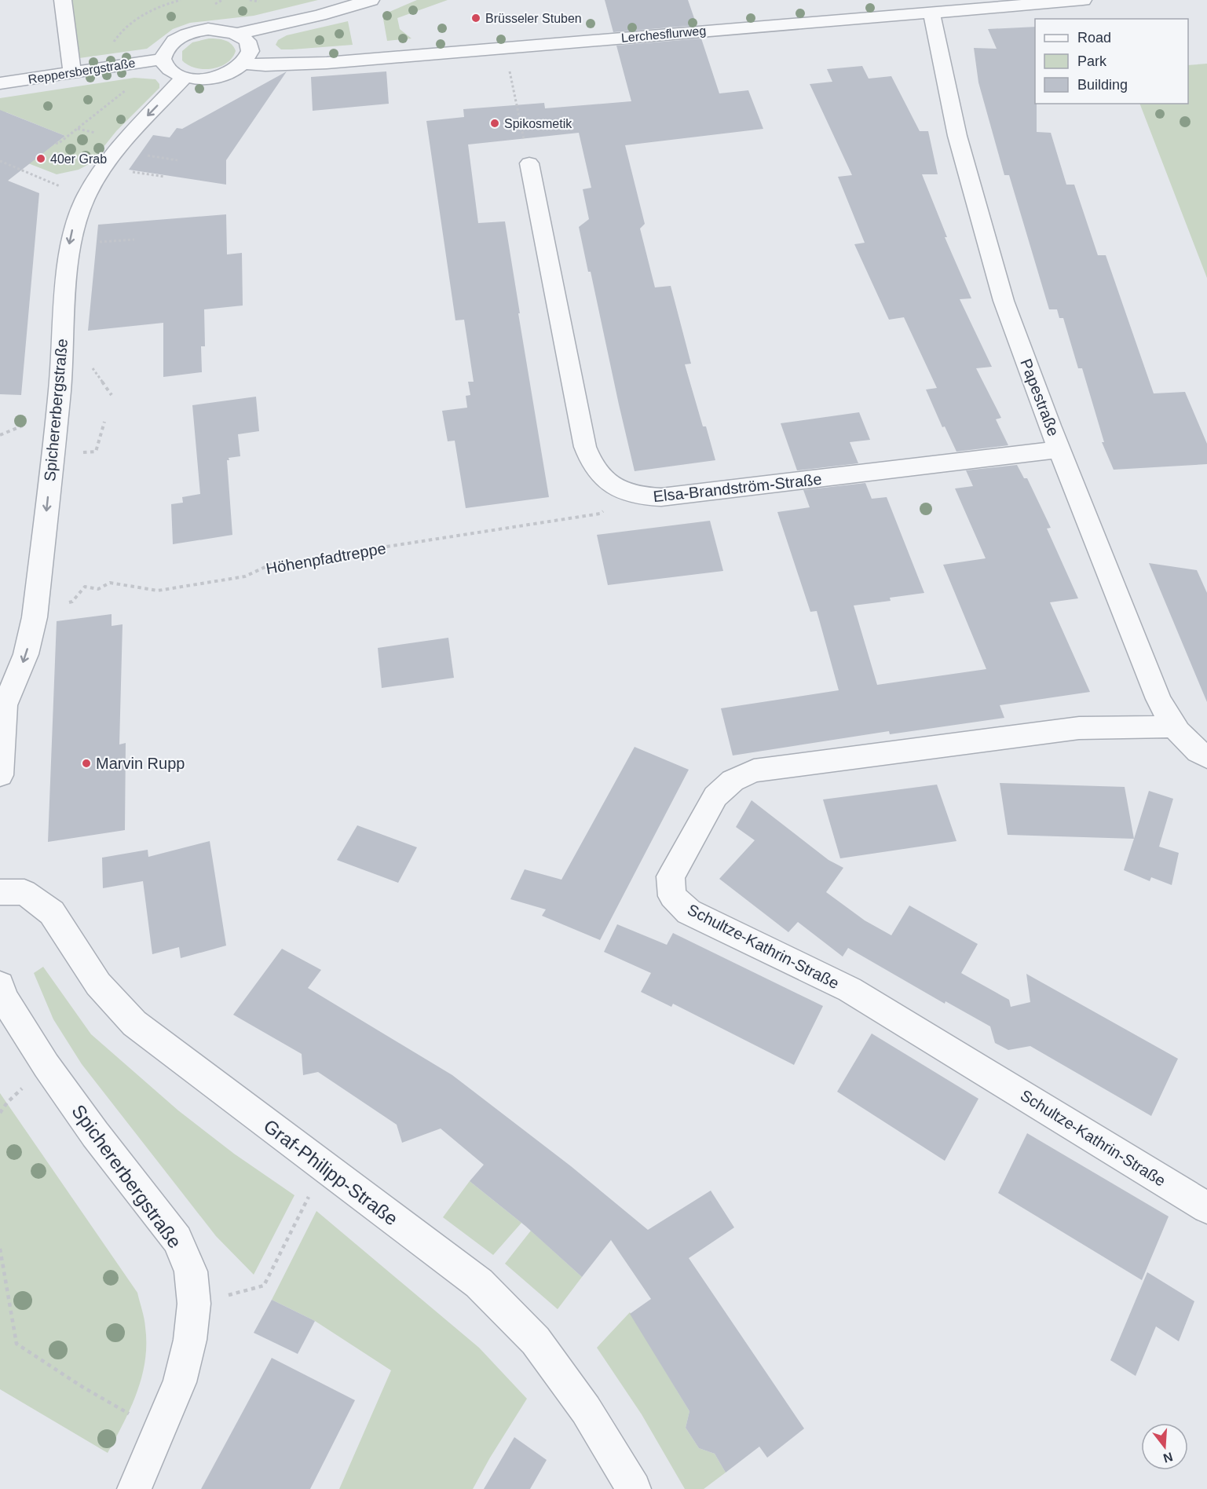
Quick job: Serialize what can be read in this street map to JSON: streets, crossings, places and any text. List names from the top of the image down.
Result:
{
  "streets": {
    "street": [
      "Lerchesflurweg",
      "Reppersbergstraße",
      "Papestraße",
      "Spichererbergstraße",
      "Elsa-Brandström-Straße",
      "Schultze-Kathrin-Straße",
      "Graf-Philipp-Straße"
    ],
    "path": ["Höhenpfadtreppe"]
  },
  "crossings": [
    ["Lerchesflurweg", "Reppersbergstraße"],
    ["Lerchesflurweg", "Papestraße"],
    ["Lerchesflurweg", "Spichererbergstraße"],
    ["Reppersbergstraße", "Spichererbergstraße"],
    ["Papestraße", "Elsa-Brandström-Straße"],
    ["Papestraße", "Schultze-Kathrin-Straße"]
  ],
  "one_way": ["Spichererbergstraße"],
  "places": [
    "Brüsseler Stuben",
    "Spikosmetik",
    "40er Grab",
    "Marvin Rupp"
  ],
  "legend": ["Road", "Park", "Building"],
  "north": "bottom"
}
